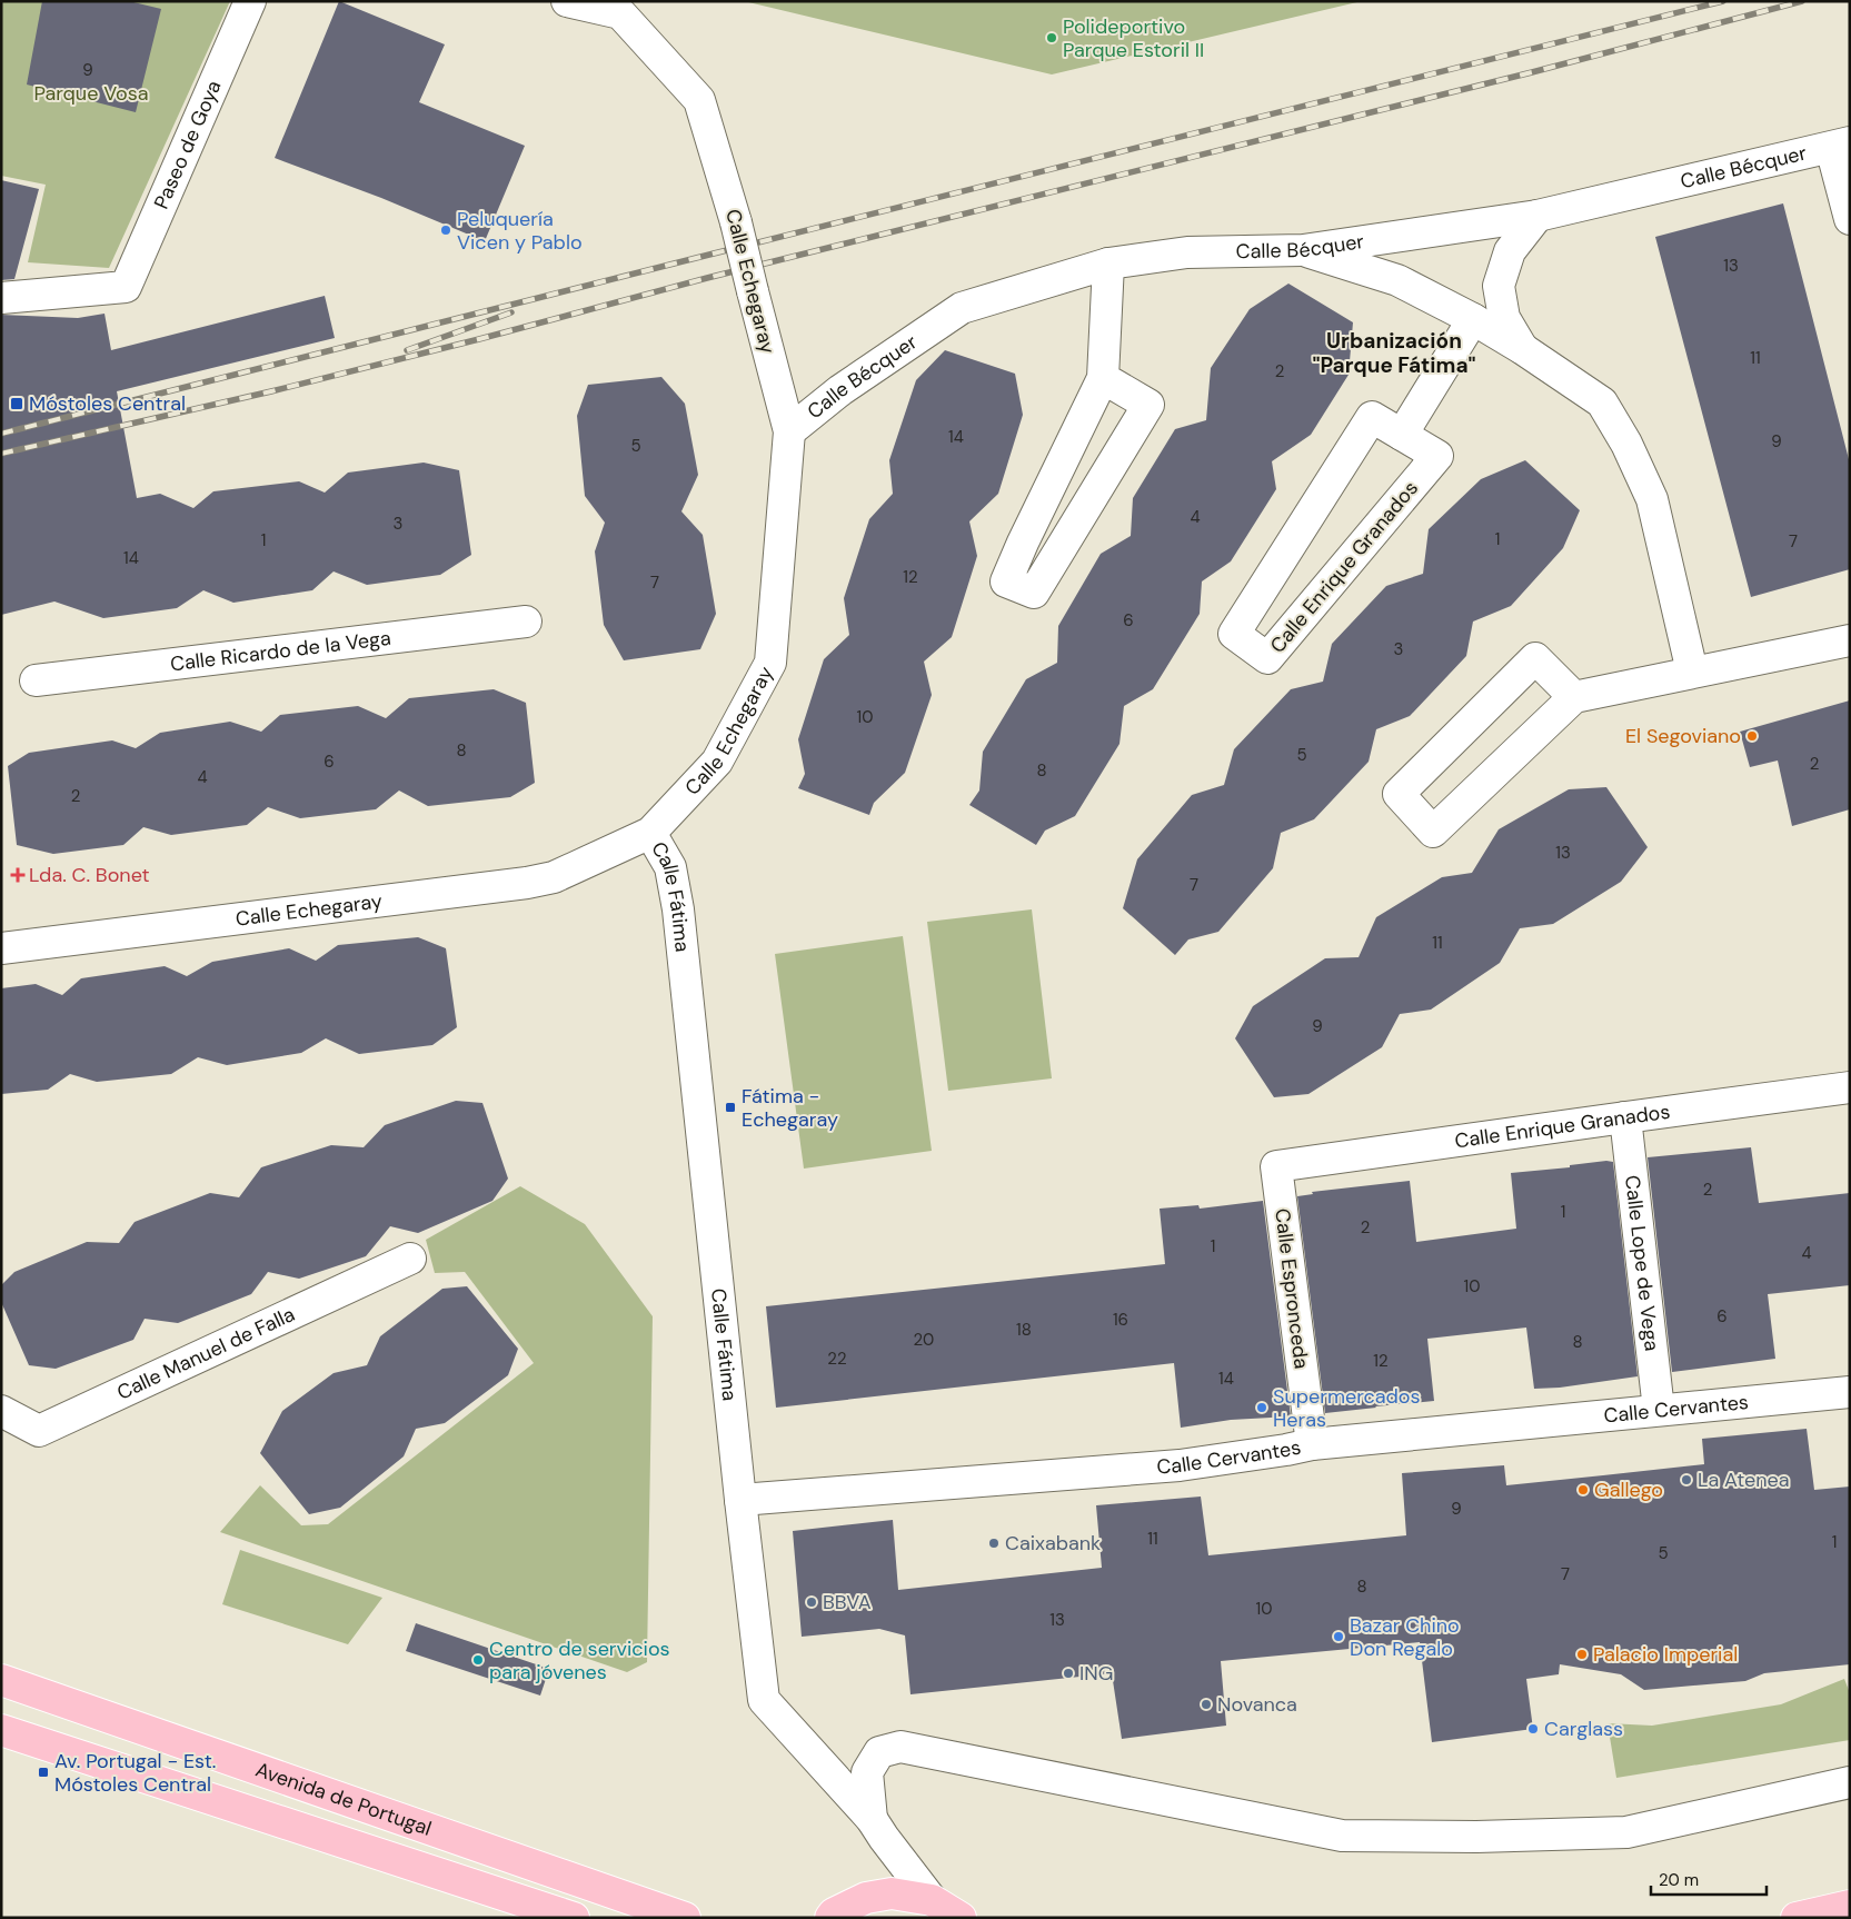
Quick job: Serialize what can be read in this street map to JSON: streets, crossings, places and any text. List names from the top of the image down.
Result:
{
  "streets": {
    "main road": ["Avenida de Portugal"],
    "street": [
      "Paseo de Goya",
      "Calle Bécquer",
      "Calle Echegaray",
      "Calle Enrique Granados",
      "Calle Ricardo de la Vega",
      "Calle Fátima",
      "Calle Lope de Vega",
      "Calle Espronceda",
      "Calle Manuel de Falla",
      "Calle Cervantes"
    ]
  },
  "crossings": [
    ["Calle Bécquer", "Calle Echegaray"],
    ["Calle Echegaray", "Calle Fátima"],
    ["Calle Enrique Granados", "Calle Lope de Vega"],
    ["Calle Enrique Granados", "Calle Espronceda"],
    ["Calle Fátima", "Calle Cervantes"],
    ["Calle Lope de Vega", "Calle Cervantes"],
    ["Calle Espronceda", "Calle Cervantes"]
  ],
  "districts": ["Urbanización \"Parque Fátima\""],
  "parks": ["Parque Vosa"],
  "places": {
    "other": [
      "Polideportivo Parque Estoril II",
      "Peluquería Vicen y Pablo",
      "El Segoviano",
      "Supermercados Heras",
      "La Atenea",
      "Gallego",
      "Caixabank",
      "BBVA",
      "Bazar Chino Don Regalo",
      "Palacio Imperial",
      "Centro de servicios para jóvenes",
      "ING",
      "Novanca",
      "Carglass"
    ],
    "transit": ["Móstoles Central", "Fátima - Echegaray", "Av. Portugal - Est. Móstoles Central"],
    "health": ["Lda. C. Bonet"]
  },
  "house_numbers": [
    "9",
    "13",
    "11",
    "2",
    "14",
    "9",
    "5",
    "4",
    "3",
    "1",
    "1",
    "7",
    "14",
    "12",
    "7",
    "6",
    "3",
    "10",
    "8",
    "5",
    "6",
    "2",
    "8",
    "4",
    "2",
    "13",
    "7",
    "11",
    "9",
    "2",
    "1",
    "2",
    "1",
    "4",
    "10",
    "6",
    "16",
    "18",
    "20",
    "8",
    "22",
    "12",
    "14",
    "9",
    "11",
    "1",
    "5",
    "7",
    "8",
    "10",
    "13"
  ],
  "scale_bar": "20 m"
}
